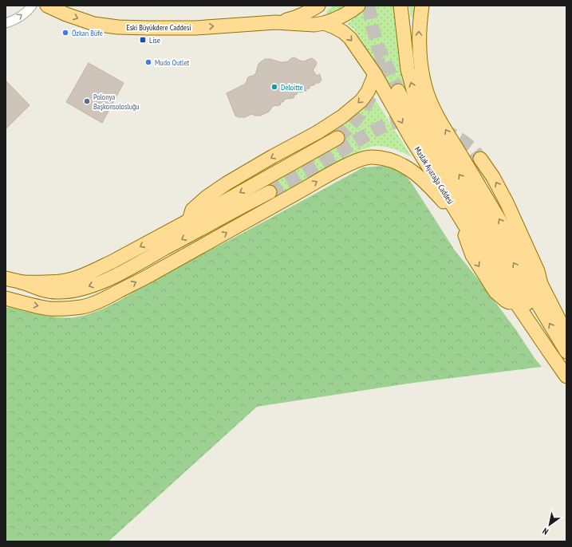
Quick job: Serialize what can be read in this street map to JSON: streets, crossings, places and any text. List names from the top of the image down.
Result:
{
  "streets": {
    "main road": ["Eski Büyükdere Caddesi", "Maslak Ayazağa Caddesi"]
  },
  "crossings": [
    ["Eski Büyükdere Caddesi", "Maslak Ayazağa Caddesi"]
  ],
  "one_way": ["Eski Büyükdere Caddesi"],
  "places": {
    "other": [
      "Özkan Büfe",
      "Mudo Outlet",
      "Deloitte",
      "Polonya Başkonsolosluğu"
    ],
    "transit": ["Lise"]
  },
  "north": "bottom left"
}
